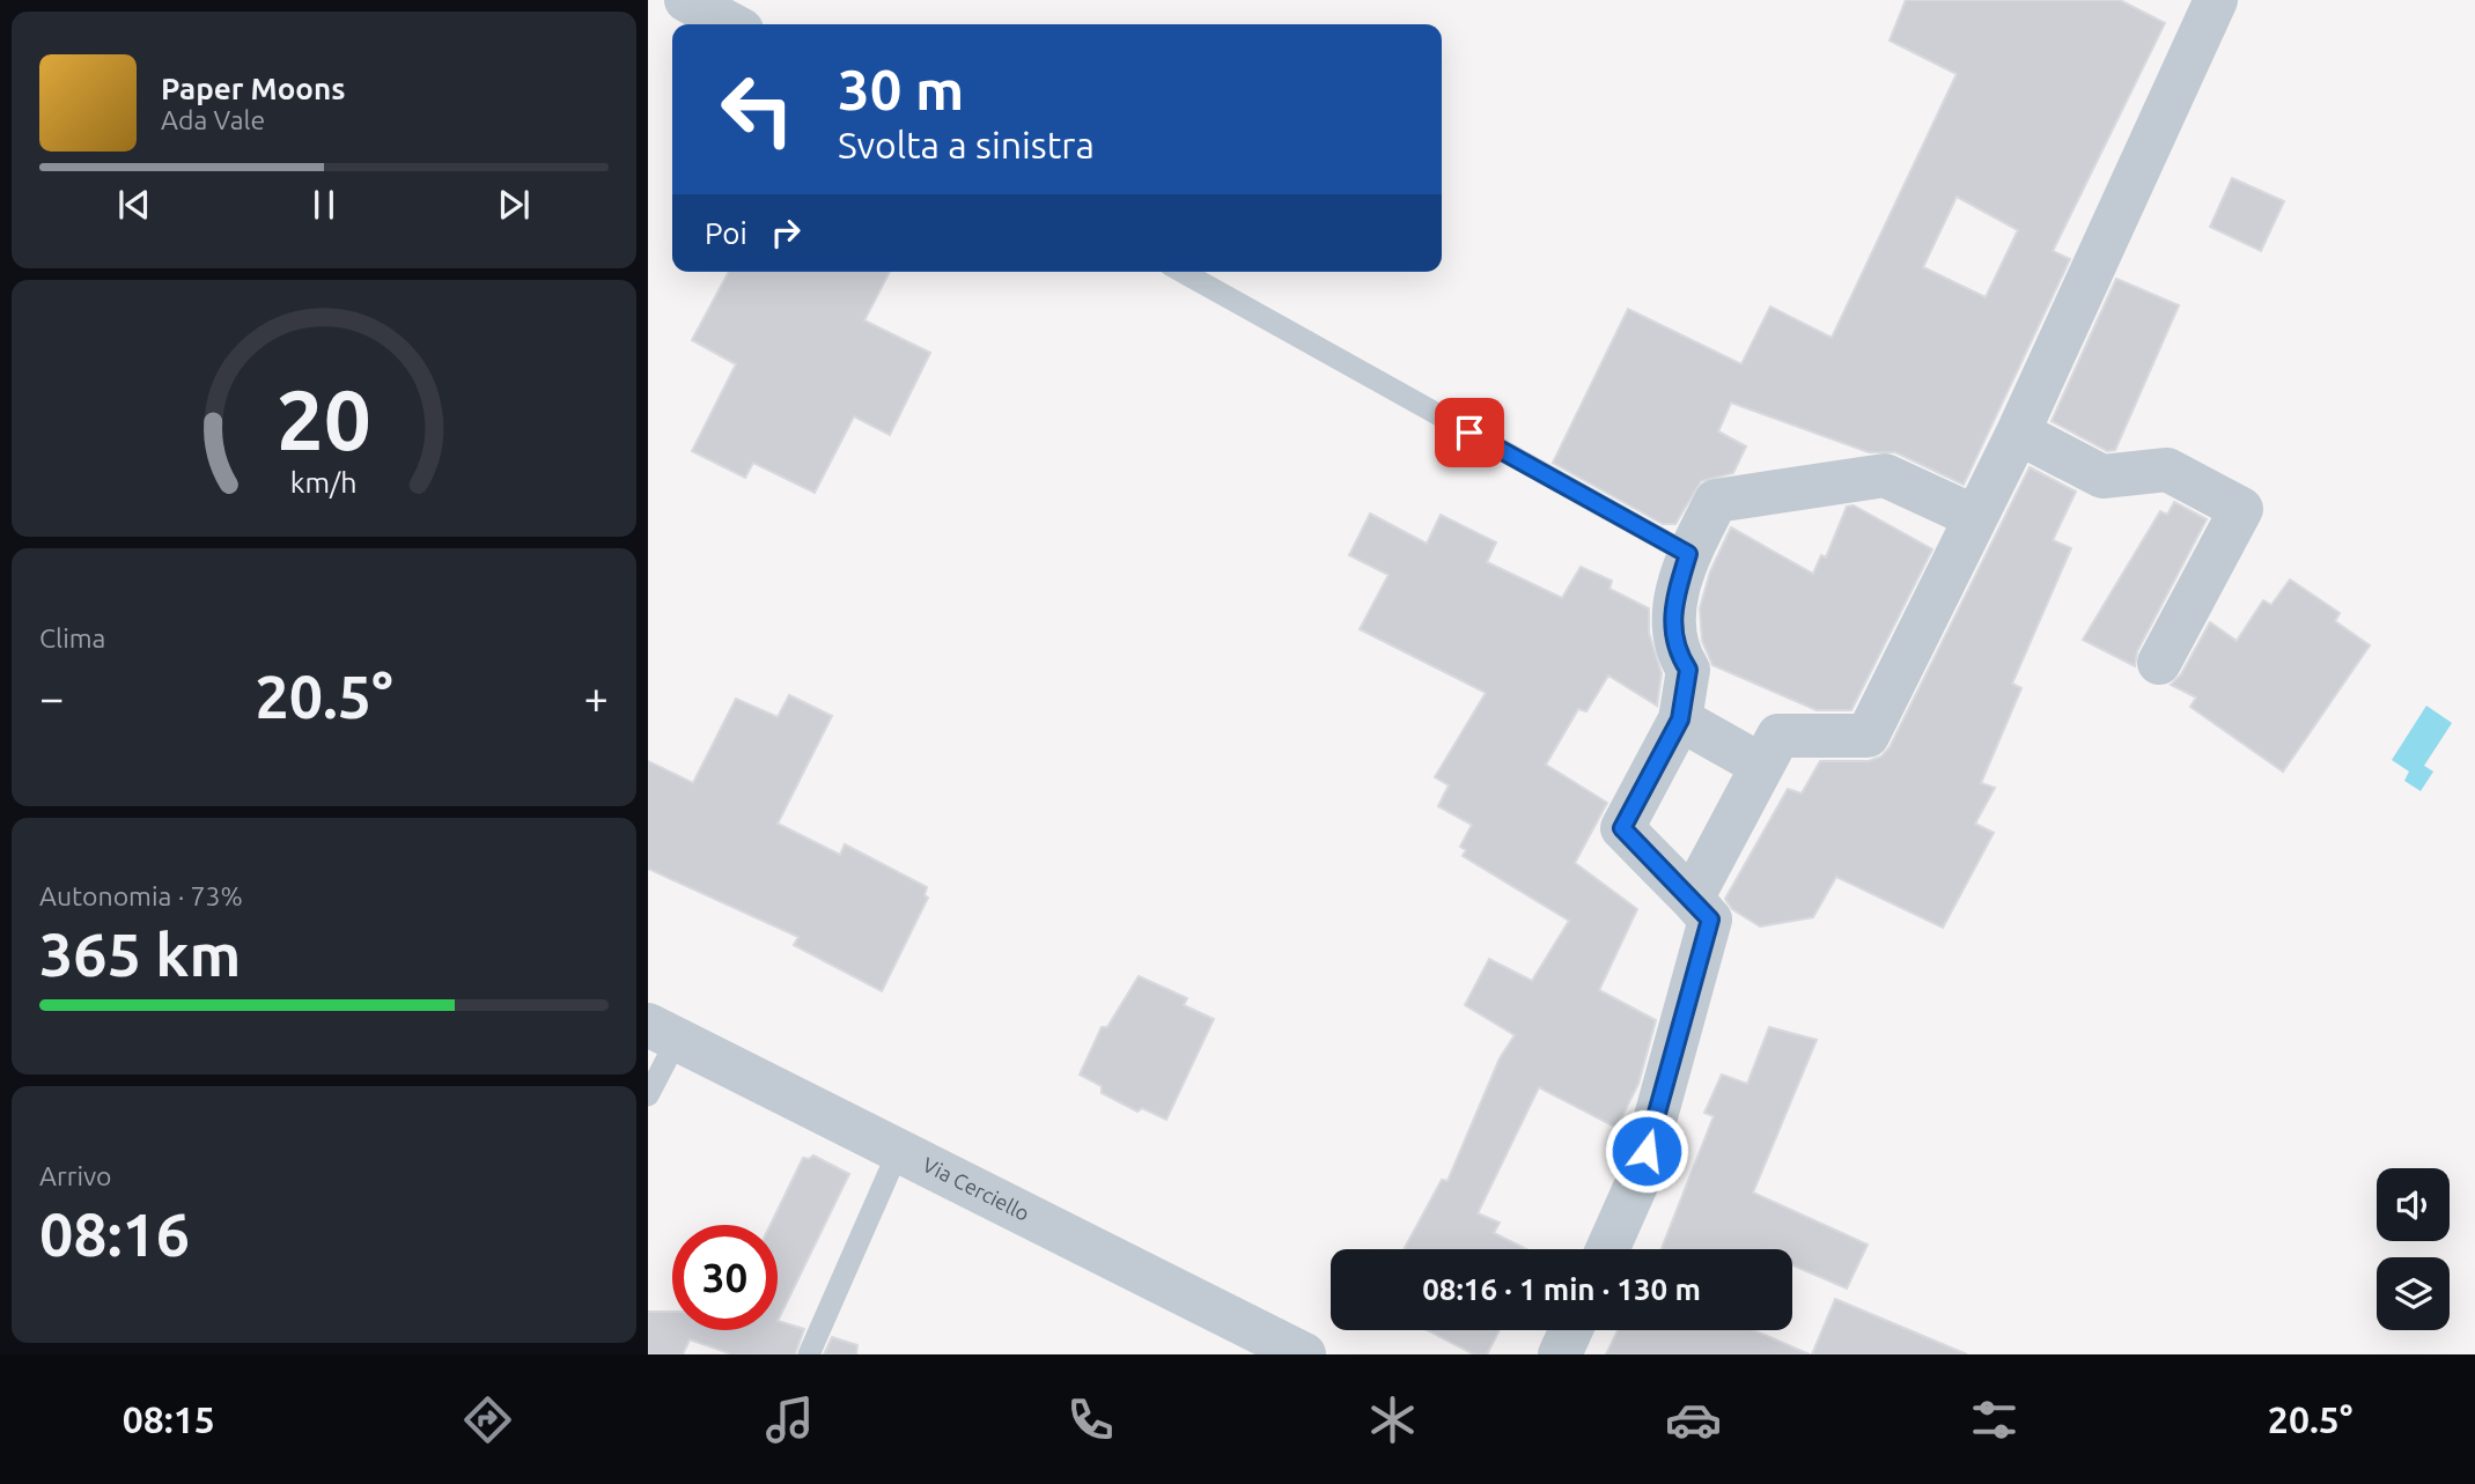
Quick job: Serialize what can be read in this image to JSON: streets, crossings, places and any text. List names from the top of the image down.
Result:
{
  "streets": {
    "street": ["Via Cerciello"]
  },
  "page": {
    "turn": ["30 m", "Svolta a sinistra"],
    "song": ["Paper Moons", "Ada Vale"],
    "then": "Poi",
    "tile": [
      "Clima",
      ["Autonomia · 73%", "365 km"],
      ["Arrivo", "08:16"]
    ],
    "heat": ["−", "20.5°", "+"],
    "limit": "30",
    "trip": "08:16 · 1 min · 130 m",
    "tabs": ["08:15", "20.5°"],
    "gauge": ["20", "km/h"]
  }
}
